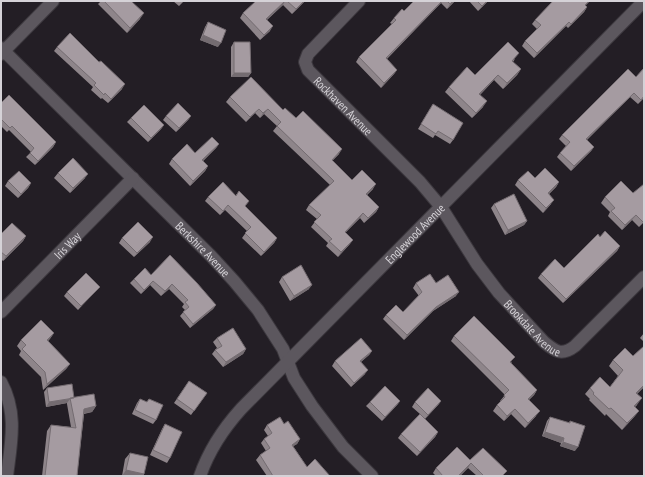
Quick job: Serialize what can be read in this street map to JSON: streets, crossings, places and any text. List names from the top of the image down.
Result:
{
  "streets": {
    "street": [
      "Rockhaven Avenue",
      "Englewood Avenue",
      "Iris Way",
      "Berkshire Avenue",
      "Brookdale Avenue"
    ]
  },
  "crossings": [
    ["Rockhaven Avenue", "Englewood Avenue"],
    ["Rockhaven Avenue", "Brookdale Avenue"],
    ["Englewood Avenue", "Berkshire Avenue"],
    ["Englewood Avenue", "Brookdale Avenue"],
    ["Iris Way", "Berkshire Avenue"]
  ]
}
